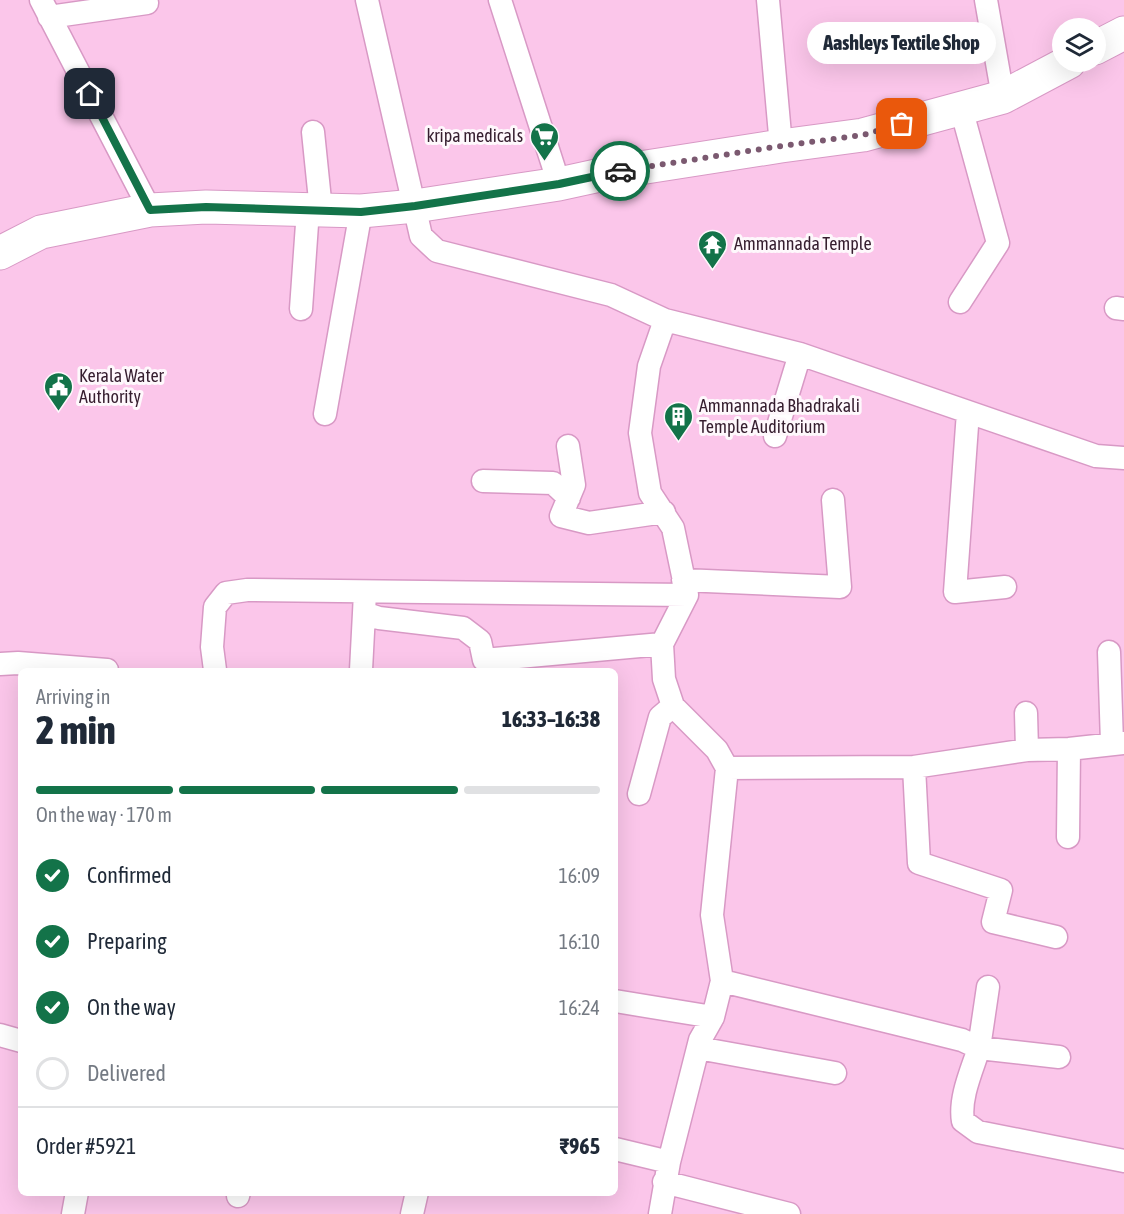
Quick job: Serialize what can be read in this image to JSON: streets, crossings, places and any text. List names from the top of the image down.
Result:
{
  "places": {
    "other": ["Aashleys Textile Shop"],
    "supermarket": ["kripa medicals"],
    "temple": ["Ammannada Temple"],
    "public building": ["Kerala Water Authority"],
    "building": ["Ammannada Bhadrakali Temple Auditorium"]
  },
  "page": {
    "bubble": "Aashleys Textile Shop",
    "heading": ["2 min", "Arriving in", "16:33–16:38"],
    "panel": ["Order #5921", "₹965"],
    "bar": "On the way · 170 m",
    "list": [
      ["Confirmed", "16:09"],
      ["Preparing", "16:10"],
      ["On the way", "16:24"],
      "Delivered"
    ]
  }
}
